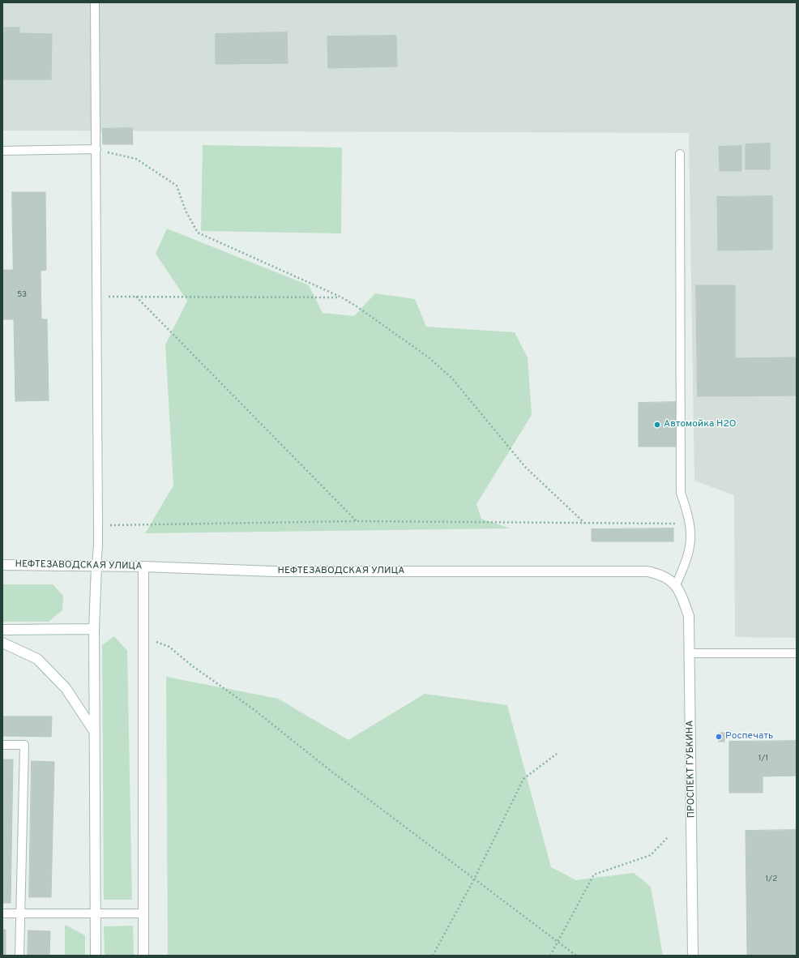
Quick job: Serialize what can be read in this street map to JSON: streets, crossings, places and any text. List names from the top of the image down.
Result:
{
  "streets": {
    "main road": ["НЕФТЕЗАВОДСКАЯ УЛИЦА", "ПРОСПЕКТ ГУБКИНА"]
  },
  "crossings": [
    ["НЕФТЕЗАВОДСКАЯ УЛИЦА", "ПРОСПЕКТ ГУБКИНА"]
  ],
  "places": ["Автомойка H2O", "Роспечать"],
  "house_numbers": ["53", "1/1", "1/2"]
}
